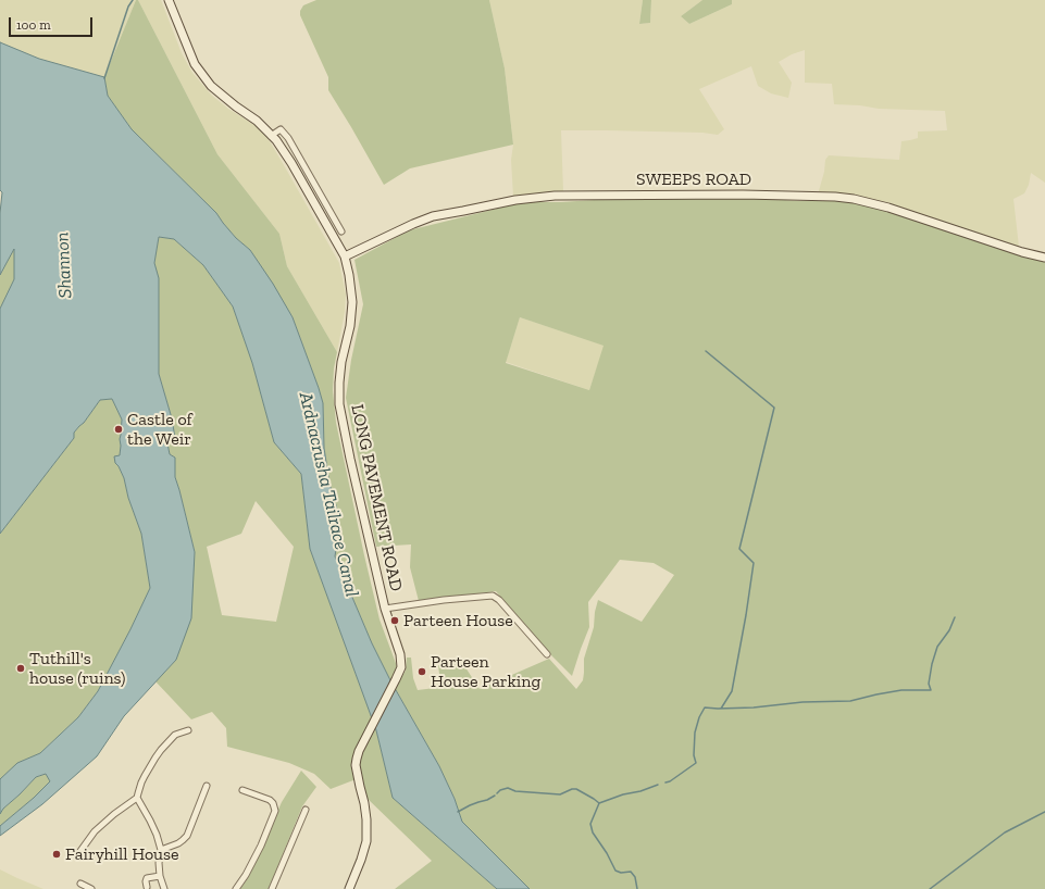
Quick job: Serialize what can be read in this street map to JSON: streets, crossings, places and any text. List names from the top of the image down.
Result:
{
  "streets": {
    "main road": ["SWEEPS ROAD", "LONG PAVEMENT ROAD"]
  },
  "crossings": [
    ["SWEEPS ROAD", "LONG PAVEMENT ROAD"]
  ],
  "water": ["Shannon", "Ardnacrusha Tailrace Canal"],
  "places": [
    "Castle of the Weir",
    "Parteen House",
    "Tuthill's house (ruins)",
    "Parteen House Parking",
    "Fairyhill House"
  ],
  "scale_bar": "100 m"
}
